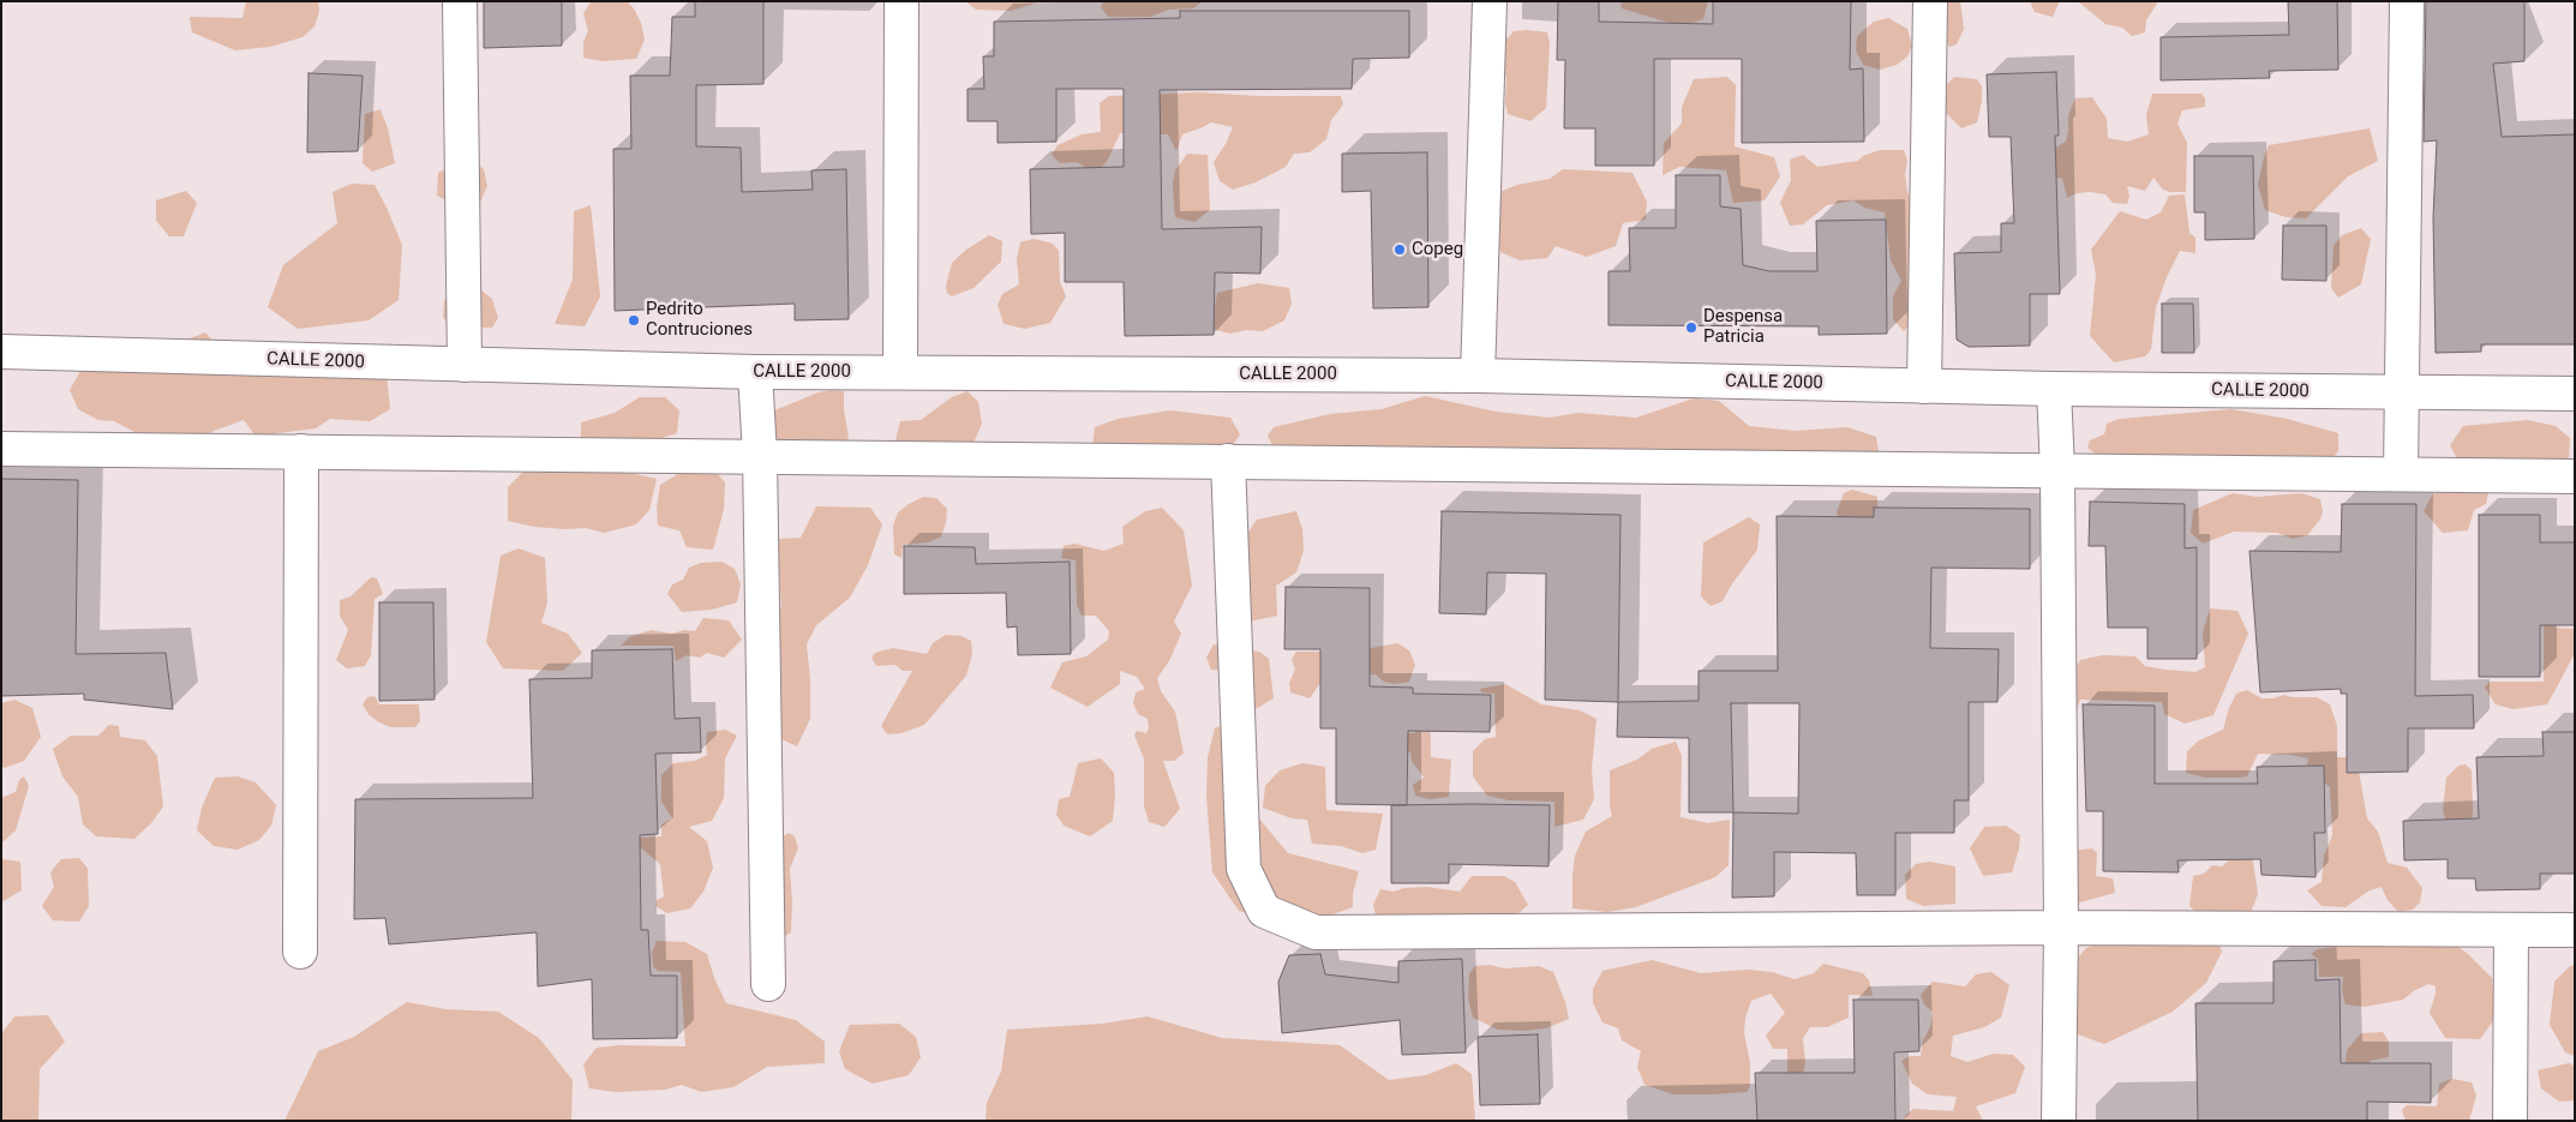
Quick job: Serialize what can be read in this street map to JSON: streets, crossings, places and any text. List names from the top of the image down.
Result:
{
  "streets": {
    "street": ["CALLE 2000"]
  },
  "places": ["Copeg", "Pedrito Contruciones", "Despensa Patricia"]
}
